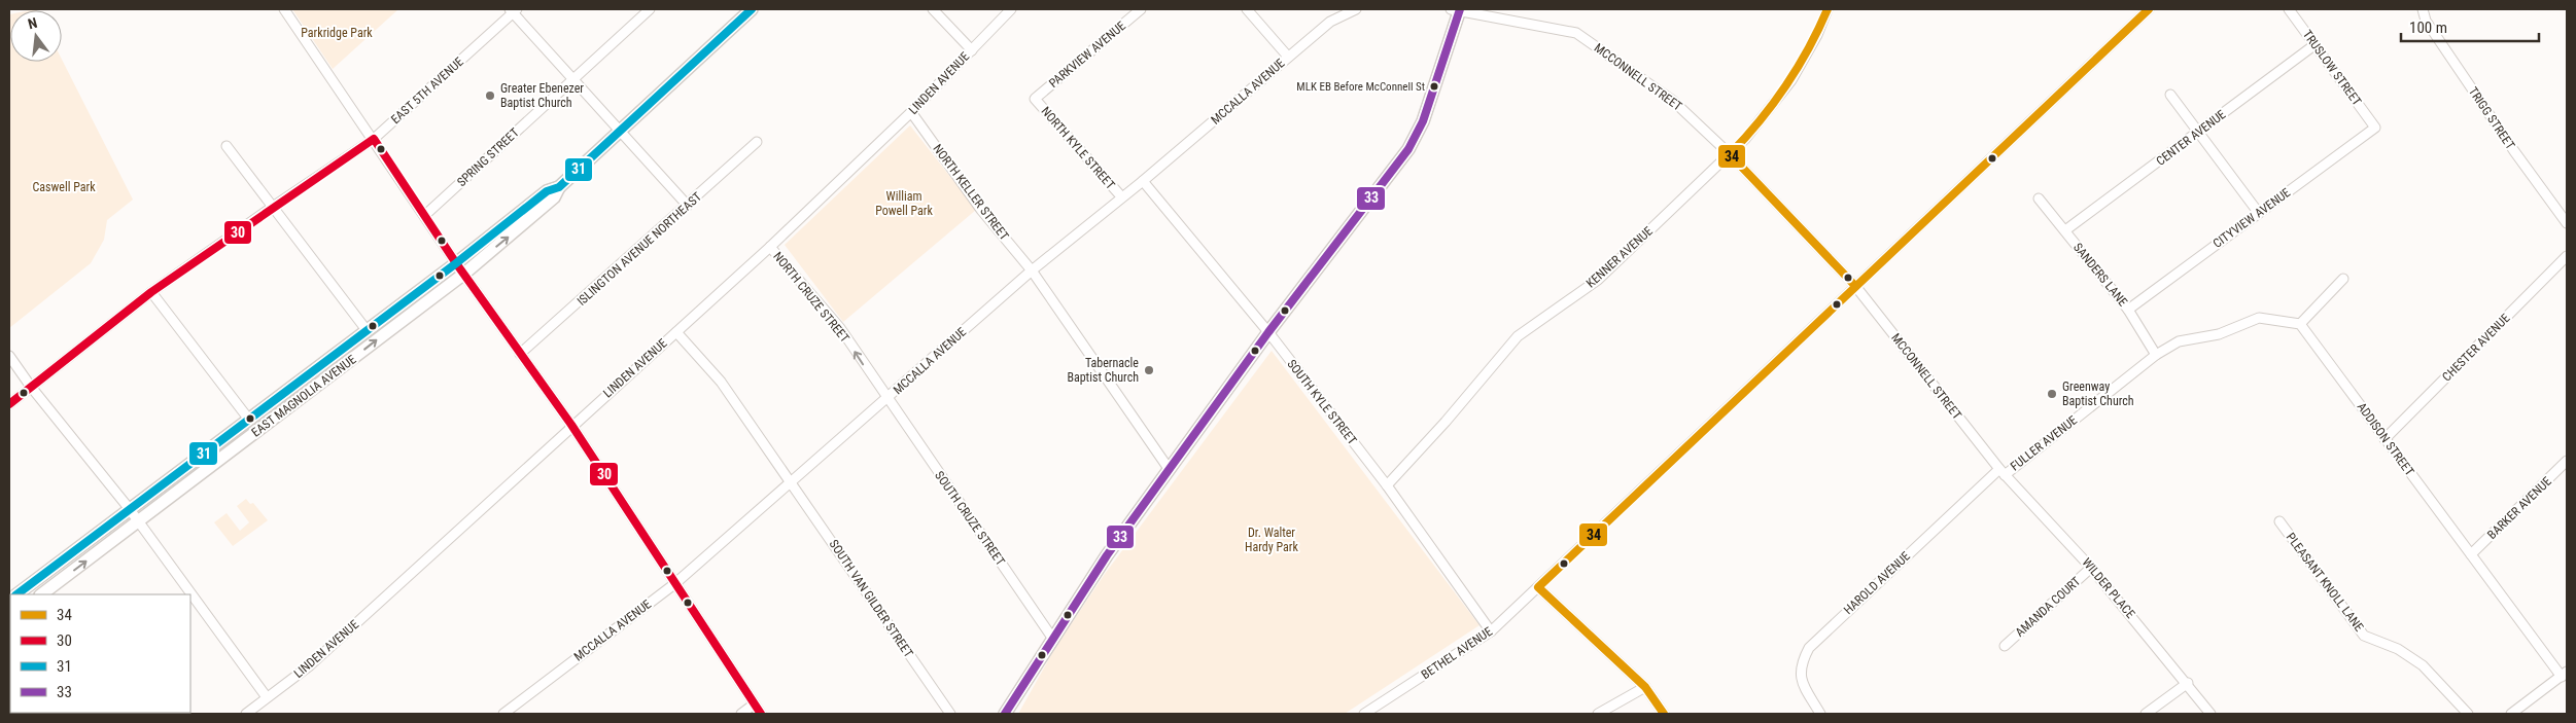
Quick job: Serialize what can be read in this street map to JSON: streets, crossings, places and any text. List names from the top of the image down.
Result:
{
  "streets": {
    "main road": ["EAST MAGNOLIA AVENUE"],
    "street": [
      "PARKVIEW AVENUE",
      "TRUSLOW STREET",
      "MCCONNELL STREET",
      "LINDEN AVENUE",
      "EAST 5TH AVENUE",
      "MCCALLA AVENUE",
      "TRIGG STREET",
      "CENTER AVENUE",
      "NORTH KYLE STREET",
      "SPRING STREET",
      "NORTH KELLER STREET",
      "CITYVIEW AVENUE",
      "ISLINGTON AVENUE NORTHEAST",
      "KENNER AVENUE",
      "SANDERS LANE",
      "NORTH CRUZE STREET",
      "CHESTER AVENUE",
      "SOUTH KYLE STREET",
      "ADDISON STREET",
      "FULLER AVENUE",
      "BARKER AVENUE",
      "SOUTH CRUZE STREET",
      "PLEASANT KNOLL LANE",
      "HAROLD AVENUE",
      "WILDER PLACE",
      "SOUTH VAN GILDER STREET",
      "AMANDA COURT",
      "BETHEL AVENUE"
    ]
  },
  "crossings": [
    ["PARKVIEW AVENUE", "NORTH KYLE STREET"],
    ["TRUSLOW STREET", "CENTER AVENUE"],
    ["TRUSLOW STREET", "CITYVIEW AVENUE"],
    ["MCCONNELL STREET", "KENNER AVENUE"],
    ["MCCONNELL STREET", "FULLER AVENUE"],
    ["MCCONNELL STREET", "HAROLD AVENUE"],
    ["MCCONNELL STREET", "WILDER PLACE"],
    ["MCCONNELL STREET", "BETHEL AVENUE"],
    ["LINDEN AVENUE", "NORTH KELLER STREET"],
    ["LINDEN AVENUE", "NORTH CRUZE STREET"],
    ["LINDEN AVENUE", "SOUTH VAN GILDER STREET"],
    ["MCCALLA AVENUE", "NORTH KYLE STREET"],
    ["MCCALLA AVENUE", "NORTH KELLER STREET"],
    ["MCCALLA AVENUE", "NORTH CRUZE STREET"],
    ["MCCALLA AVENUE", "SOUTH KYLE STREET"],
    ["MCCALLA AVENUE", "SOUTH CRUZE STREET"],
    ["MCCALLA AVENUE", "SOUTH VAN GILDER STREET"],
    ["CENTER AVENUE", "SANDERS LANE"],
    ["CITYVIEW AVENUE", "SANDERS LANE"],
    ["KENNER AVENUE", "SOUTH KYLE STREET"],
    ["SANDERS LANE", "FULLER AVENUE"],
    ["NORTH CRUZE STREET", "SOUTH CRUZE STREET"],
    ["CHESTER AVENUE", "ADDISON STREET"],
    ["SOUTH KYLE STREET", "BETHEL AVENUE"],
    ["ADDISON STREET", "BARKER AVENUE"],
    ["FULLER AVENUE", "HAROLD AVENUE"],
    ["FULLER AVENUE", "WILDER PLACE"],
    ["HAROLD AVENUE", "WILDER PLACE"],
    ["WILDER PLACE", "AMANDA COURT"]
  ],
  "one_way": ["NORTH CRUZE STREET"],
  "parks": [
    "Parkridge Park",
    "Caswell Park",
    "William Powell Park",
    "Dr. Walter Hardy Park"
  ],
  "places": [
    "MLK EB Before McConnell St",
    "Greater Ebenezer Baptist Church",
    "Tabernacle Baptist Church",
    "Greenway Baptist Church"
  ],
  "lines": [
    "transit line 34",
    "transit line 31",
    "transit line 33",
    "transit line 30"
  ],
  "legend": [
    "34",
    "30",
    "31",
    "33"
  ],
  "scale_bar": "100 m",
  "north": "top"
}
